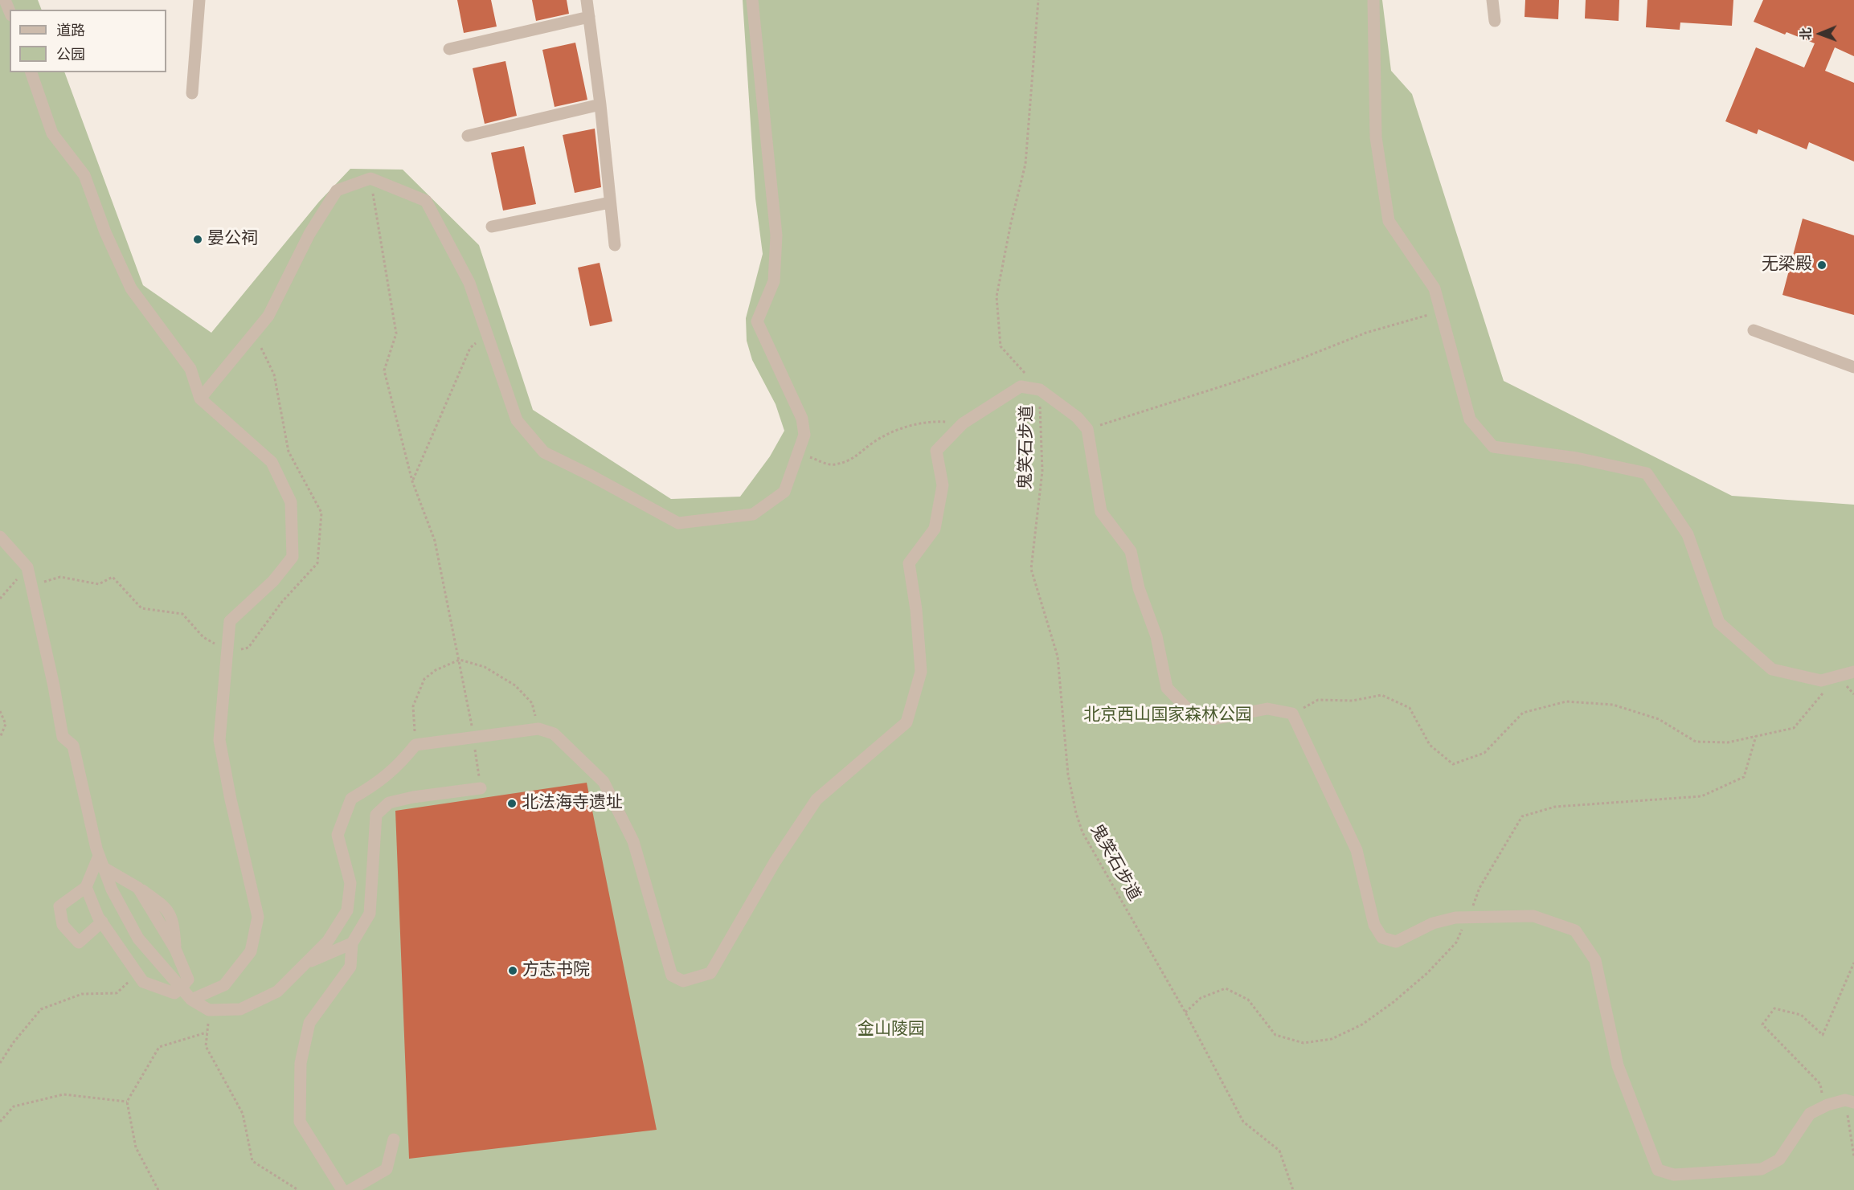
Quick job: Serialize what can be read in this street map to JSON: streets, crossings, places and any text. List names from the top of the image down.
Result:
{
  "streets": {
    "path": ["鬼笑石步道"]
  },
  "parks": ["北京西山国家森林公园", "金山陵园"],
  "places": [
    "晏公祠",
    "无梁殿",
    "北法海寺遗址",
    "方志书院"
  ],
  "legend": ["道路", "公园"],
  "north": "left"
}
